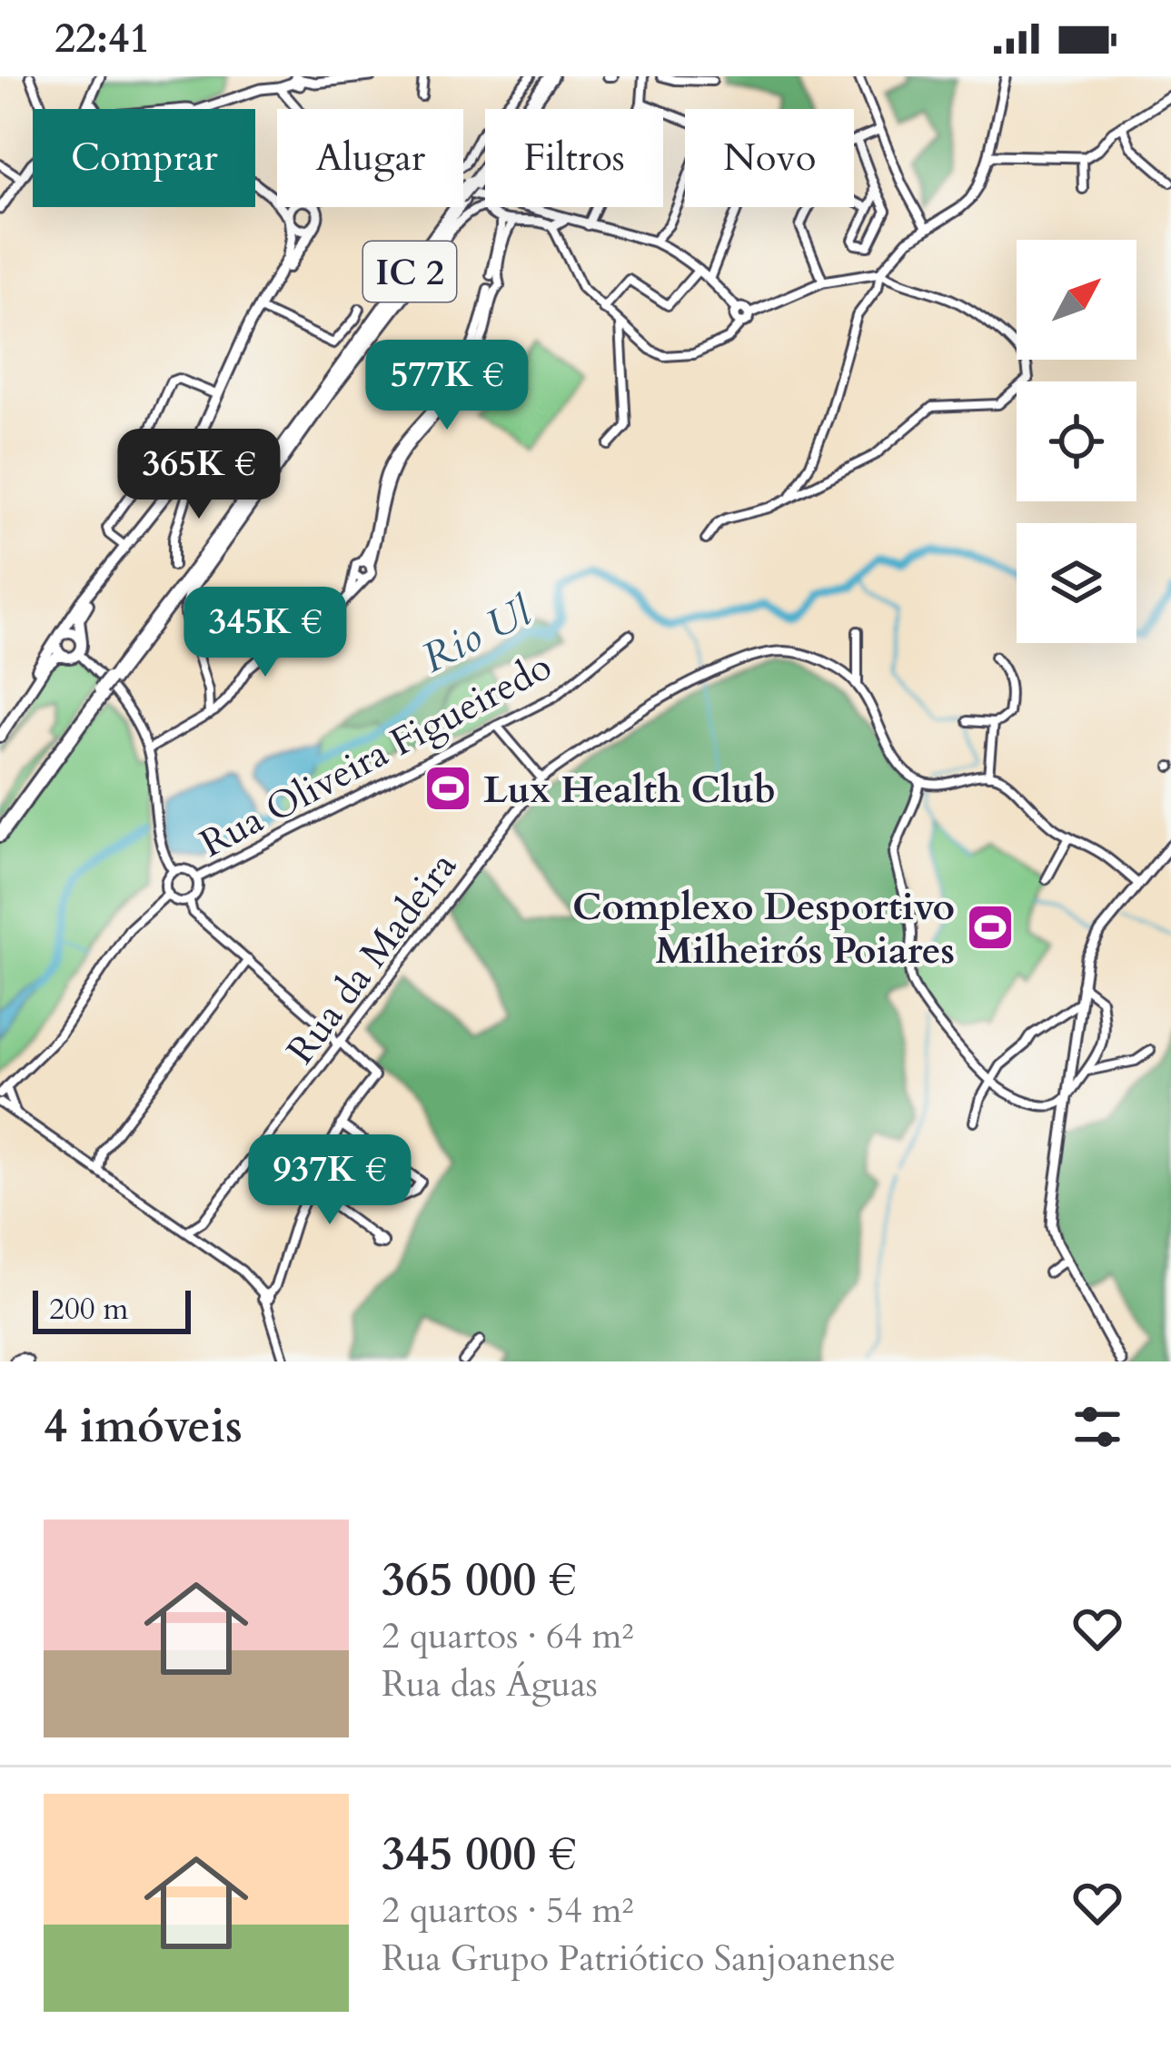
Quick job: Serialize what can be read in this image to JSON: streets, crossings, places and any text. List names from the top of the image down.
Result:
{
  "streets": {
    "highway": ["IC 2"],
    "street": ["Rua Oliveira Figueiredo", "Rua da Madeira"]
  },
  "water": ["Rio Ul"],
  "places": {
    "sports": ["Lux Health Club", "Complexo Desportivo Milheirós Poiares"]
  },
  "scale_bar": "200 m",
  "north": "top right",
  "page": {
    "status": "22:41",
    "chip": [
      "Comprar",
      "Alugar",
      "Filtros",
      "Novo"
    ],
    "price": [
      "577K €",
      "365K €",
      "345K €",
      "937K €"
    ],
    "scale": "200 m",
    "heading": "4 imóveis",
    "list": [
      {
        "name": "365 000 €",
        "note": "2 quartos · 64 m² · Rua das Águas"
      },
      {
        "name": "345 000 €",
        "note": "2 quartos · 54 m² · Rua Grupo Patriótico Sanjoanense"
      }
    ]
  }
}
